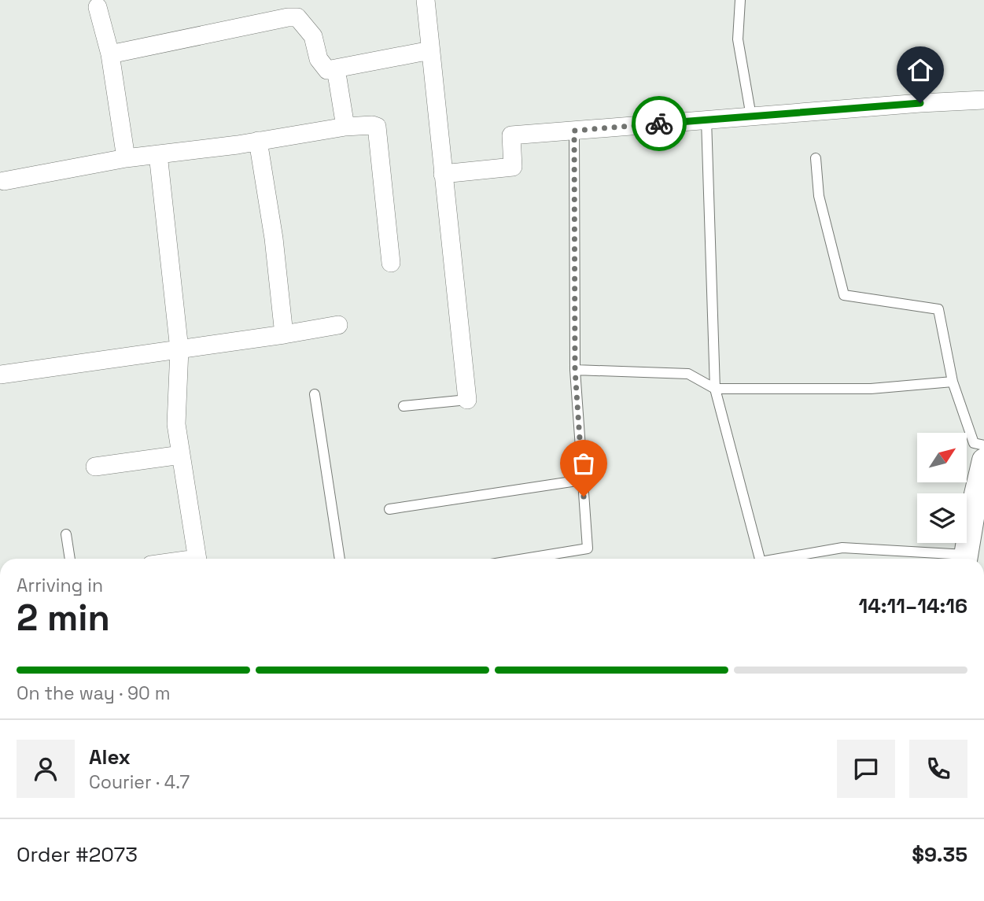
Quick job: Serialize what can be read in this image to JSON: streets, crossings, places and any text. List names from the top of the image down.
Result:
{
  "north": "top right",
  "page": {
    "heading": ["2 min", "Arriving in", "14:11–14:16"],
    "panel": [
      "Alex",
      "Courier · 4.7",
      "Order #2073",
      "$9.35"
    ],
    "bar": "On the way · 90 m"
  }
}
